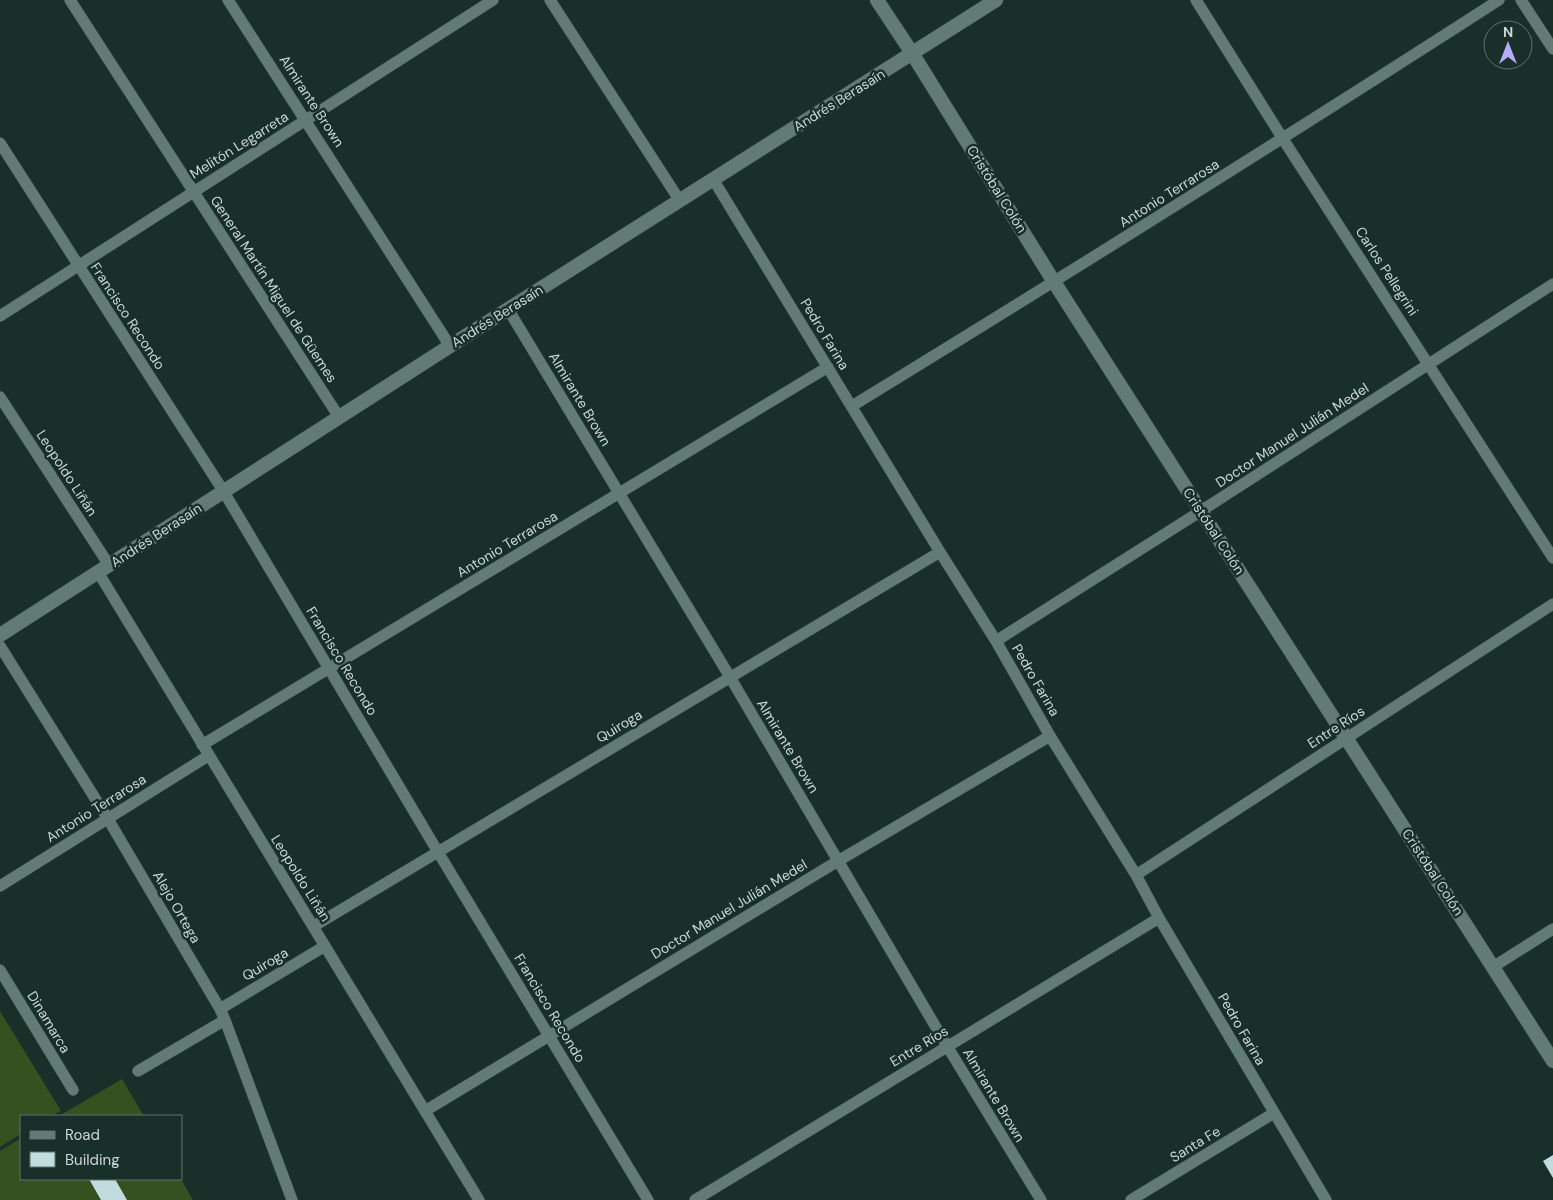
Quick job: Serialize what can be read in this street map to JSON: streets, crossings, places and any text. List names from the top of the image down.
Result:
{
  "streets": {
    "street": [
      "Andrés Berasaín",
      "Almirante Brown",
      "Melitón Legarreta",
      "Cristóbal Colón",
      "Antonio Terrarosa",
      "Carlos Pellegrini",
      "General Martín Miguel de Güemes",
      "Francisco Recondo",
      "Pedro Farina",
      "Doctor Manuel Julián Medel",
      "Leopoldo Liñán",
      "Quiroga",
      "Entre Ríos",
      "Alejo Ortega",
      "Dinamarca",
      "Santa Fe"
    ]
  },
  "crossings": [
    ["Andrés Berasaín", "Almirante Brown"],
    ["Andrés Berasaín", "Cristóbal Colón"],
    ["Andrés Berasaín", "General Martín Miguel de Güemes"],
    ["Andrés Berasaín", "Francisco Recondo"],
    ["Andrés Berasaín", "Pedro Farina"],
    ["Andrés Berasaín", "Leopoldo Liñán"],
    ["Almirante Brown", "Melitón Legarreta"],
    ["Almirante Brown", "Antonio Terrarosa"],
    ["Almirante Brown", "Doctor Manuel Julián Medel"],
    ["Almirante Brown", "Quiroga"],
    ["Almirante Brown", "Entre Ríos"],
    ["Melitón Legarreta", "General Martín Miguel de Güemes"],
    ["Melitón Legarreta", "Francisco Recondo"],
    ["Cristóbal Colón", "Antonio Terrarosa"],
    ["Cristóbal Colón", "Doctor Manuel Julián Medel"],
    ["Cristóbal Colón", "Entre Ríos"],
    ["Antonio Terrarosa", "Carlos Pellegrini"],
    ["Antonio Terrarosa", "Francisco Recondo"],
    ["Antonio Terrarosa", "Pedro Farina"],
    ["Antonio Terrarosa", "Leopoldo Liñán"],
    ["Antonio Terrarosa", "Alejo Ortega"],
    ["Carlos Pellegrini", "Doctor Manuel Julián Medel"],
    ["Francisco Recondo", "Doctor Manuel Julián Medel"],
    ["Francisco Recondo", "Quiroga"],
    ["Pedro Farina", "Doctor Manuel Julián Medel"],
    ["Pedro Farina", "Quiroga"],
    ["Pedro Farina", "Entre Ríos"],
    ["Pedro Farina", "Santa Fe"],
    ["Doctor Manuel Julián Medel", "Leopoldo Liñán"],
    ["Leopoldo Liñán", "Quiroga"],
    ["Quiroga", "Alejo Ortega"]
  ],
  "legend": ["Road", "Building"],
  "north": "top"
}
